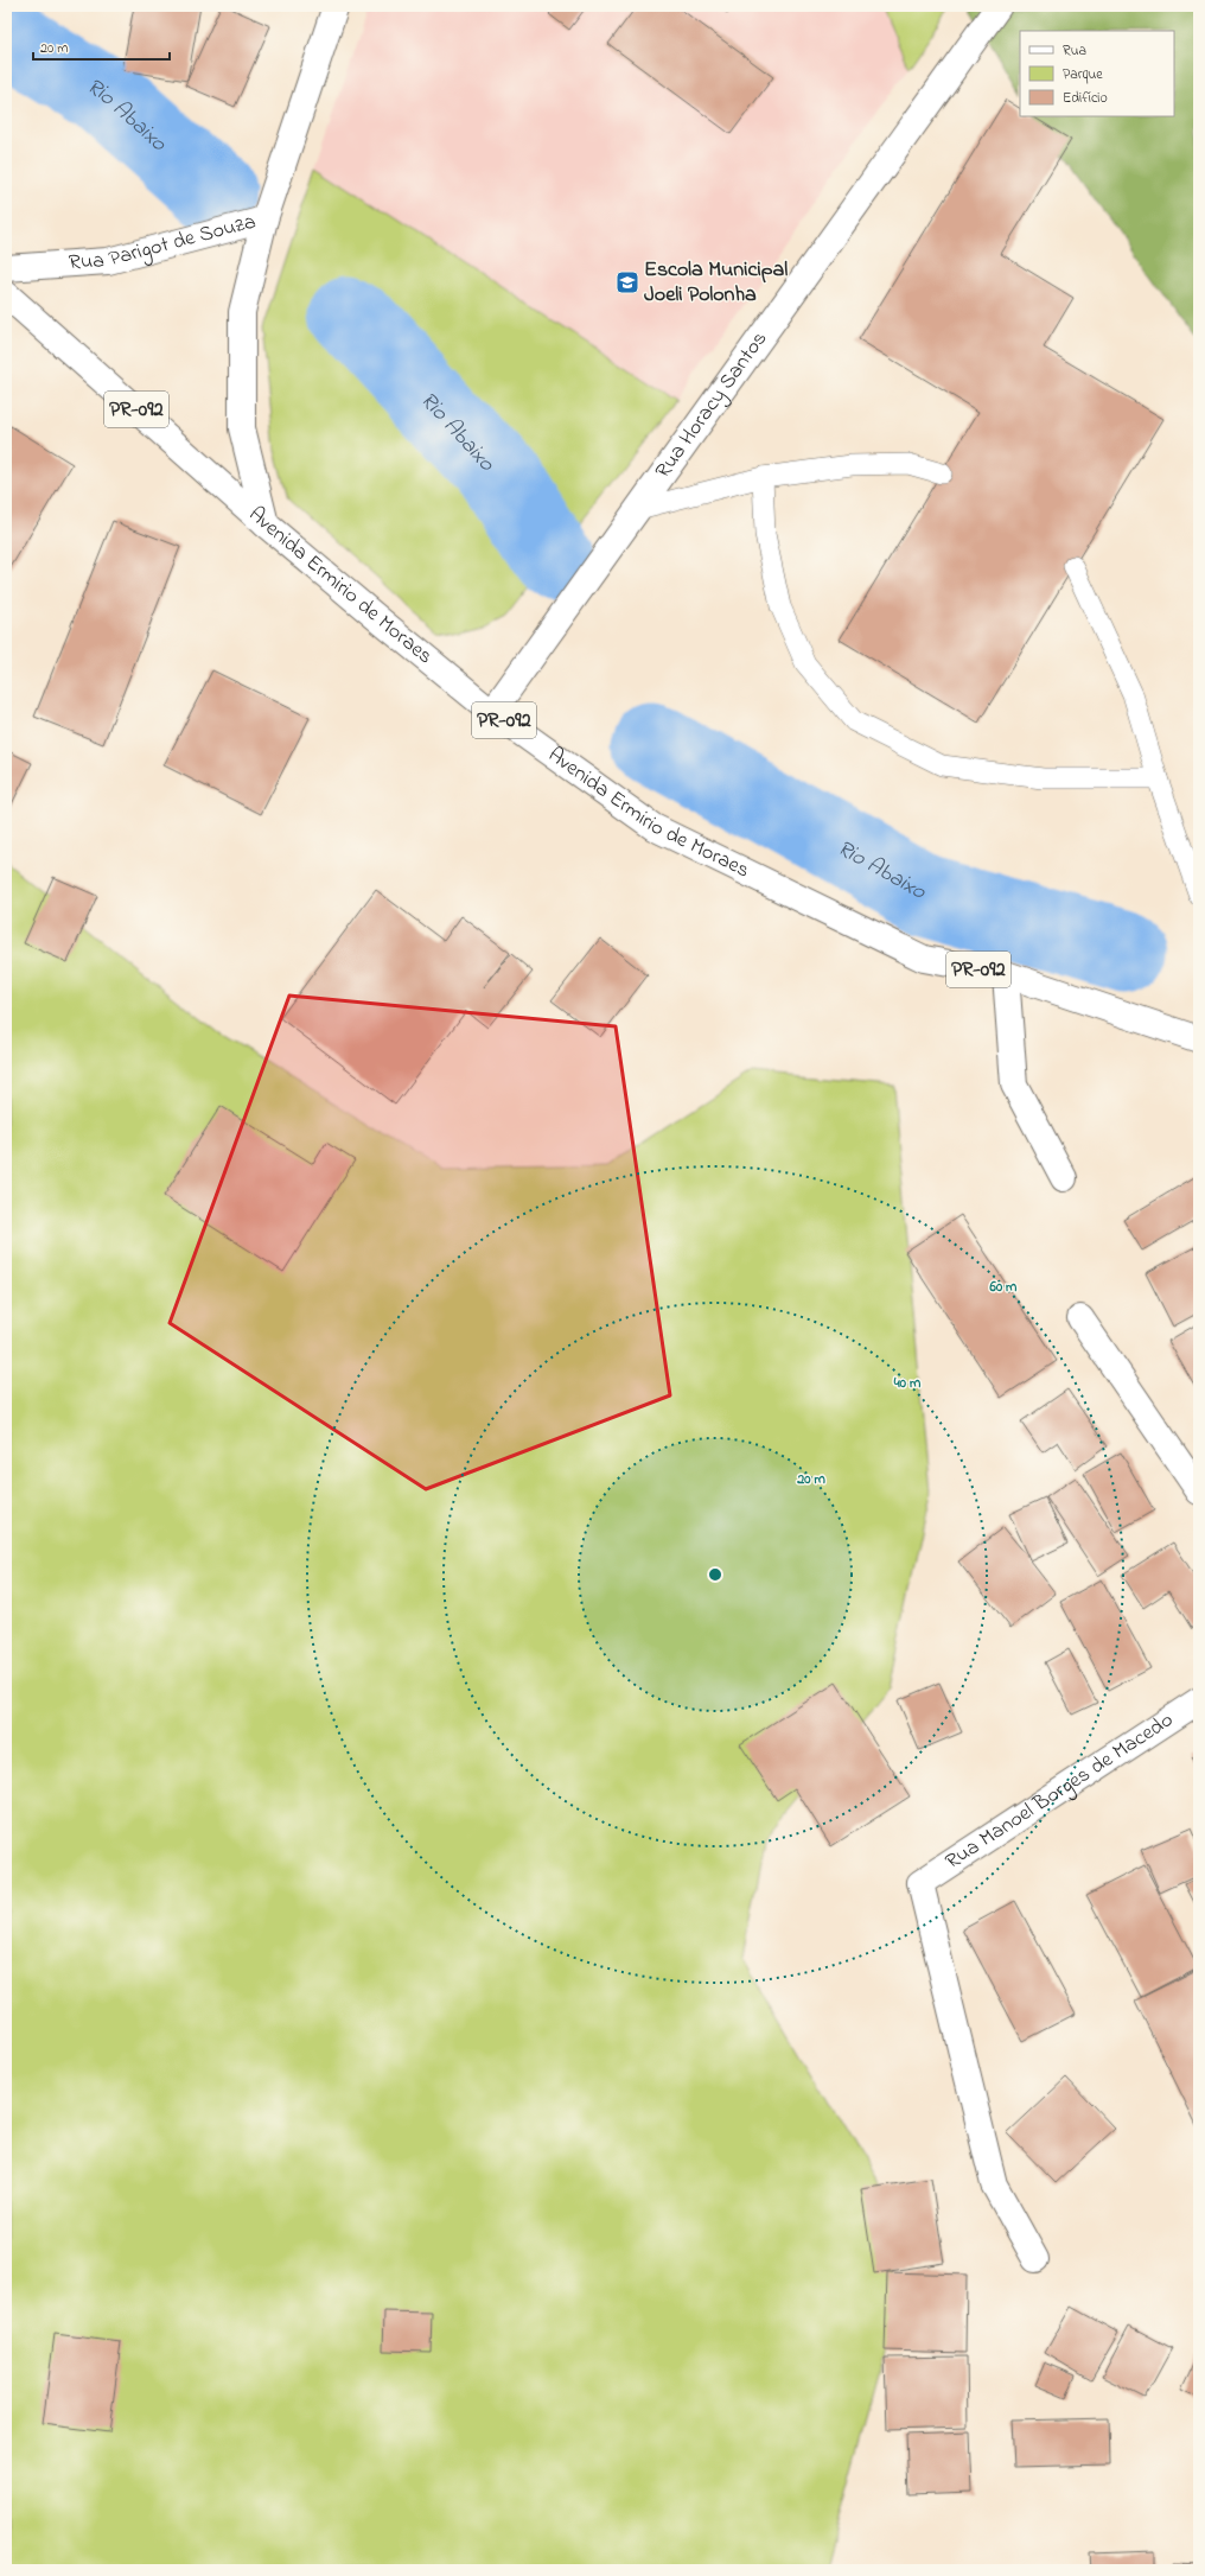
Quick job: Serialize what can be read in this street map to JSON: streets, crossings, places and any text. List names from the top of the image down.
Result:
{
  "streets": {
    "street": [
      "Rua Parigot de Souza",
      "Rua Horacy Santos",
      "PR-092",
      "Avenida Ermirio de Moraes",
      "Rua Manoel Borges de Macedo"
    ]
  },
  "crossings": [
    ["Rua Horacy Santos", "Avenida Ermirio de Moraes"]
  ],
  "water": ["Rio Abaixo"],
  "places": {
    "school or university": ["Escola Municipal Joeli Polonha"]
  },
  "legend": ["Rua", "Parque", "Edifício"],
  "scale_bar": "20 m",
  "rings": ["60 m", "40 m", "20 m"]
}
